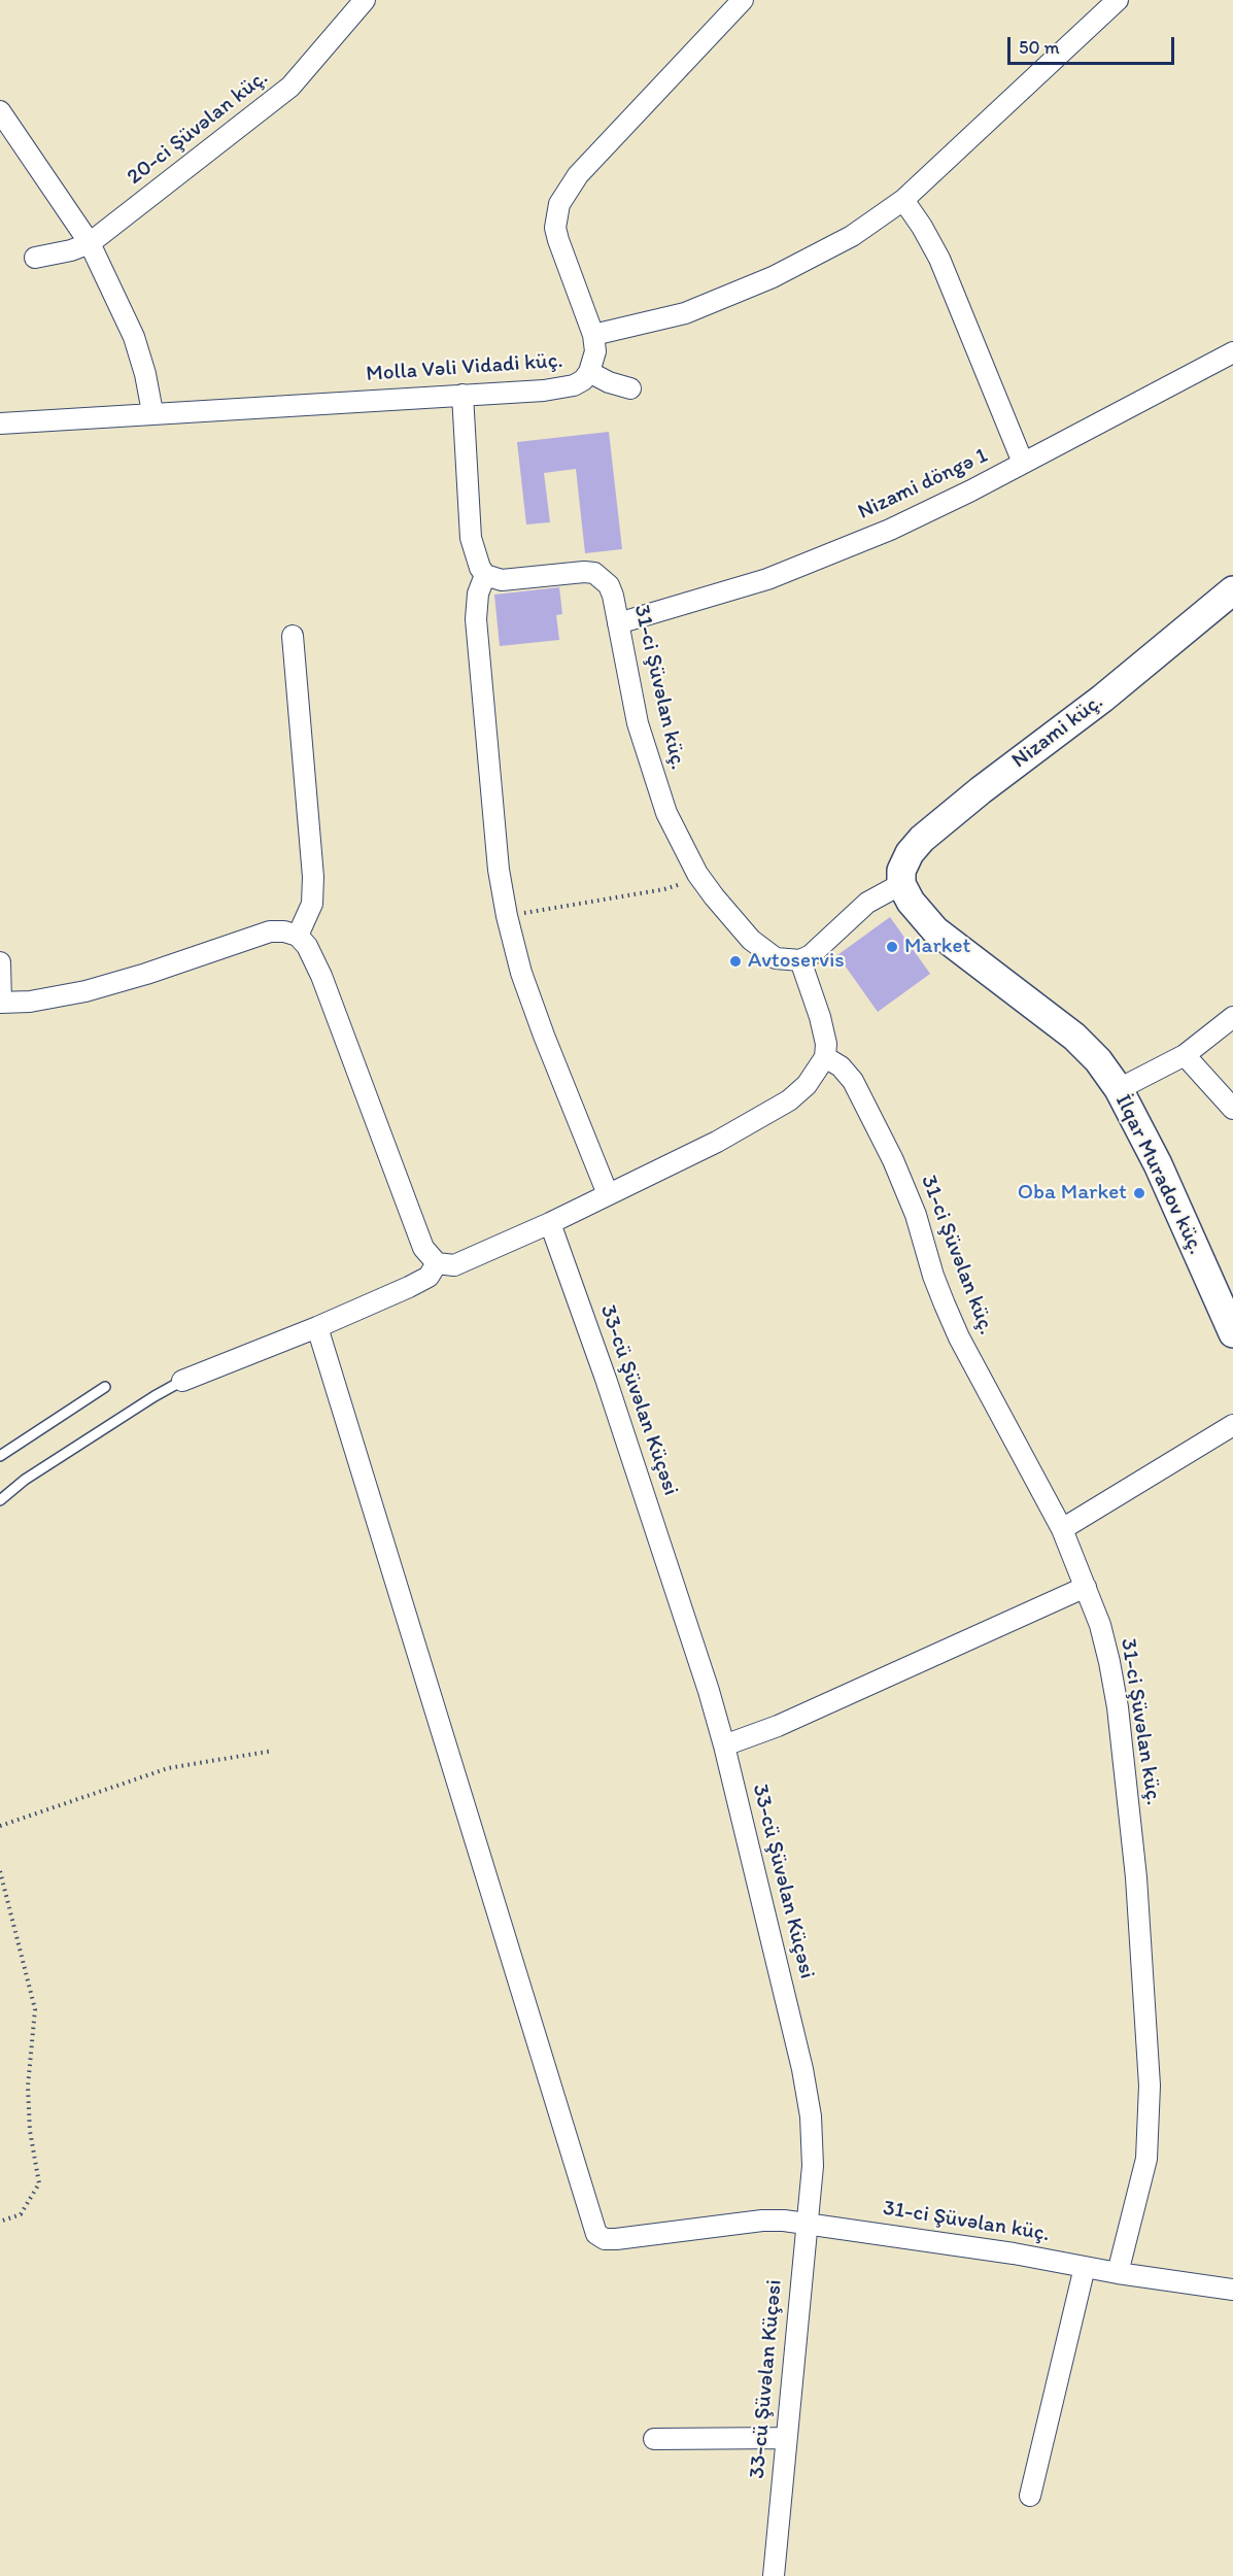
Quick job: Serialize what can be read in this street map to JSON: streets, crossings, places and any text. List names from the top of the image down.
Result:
{
  "streets": {
    "street": [
      "20-ci Şüvəlan küç.",
      "Molla Vəli Vidadi küç.",
      "Nizami döngə 1",
      "31-ci Şüvəlan küç.",
      "Nizami küç.",
      "İlqar Muradov küç.",
      "33-cü Şüvəlan Küçəsi"
    ]
  },
  "crossings": [
    ["Nizami döngə 1", "31-ci Şüvəlan küç."],
    ["31-ci Şüvəlan küç.", "33-cü Şüvəlan Küçəsi"],
    ["Nizami küç.", "İlqar Muradov küç."]
  ],
  "places": ["Market", "Avtoservis", "Oba Market"],
  "scale_bar": "50 m"
}
